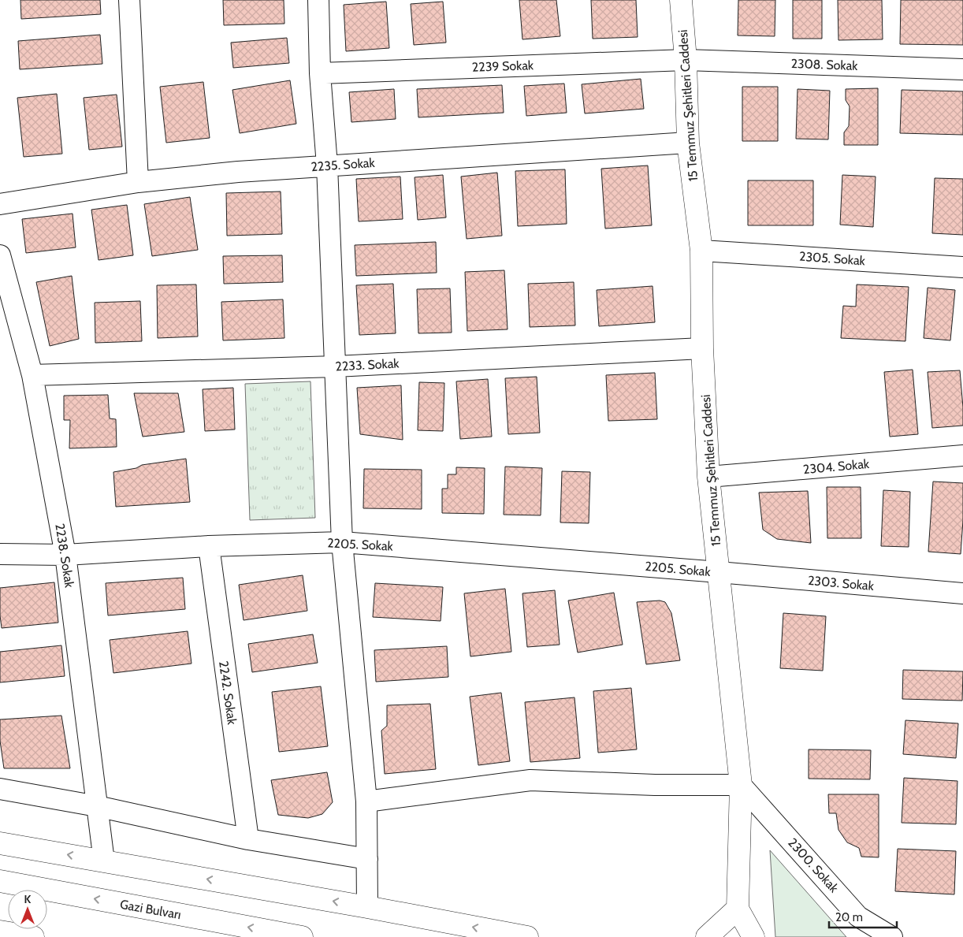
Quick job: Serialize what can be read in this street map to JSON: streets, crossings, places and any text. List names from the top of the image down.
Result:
{
  "streets": {
    "main road": ["15 Temmuz Şehitleri Caddesi", "Gazi Bulvarı"],
    "street": [
      "2308. Sokak",
      "2239 Sokak",
      "2235. Sokak",
      "2305. Sokak",
      "2233. Sokak",
      "2304. Sokak",
      "2205. Sokak",
      "2238. Sokak",
      "2303. Sokak",
      "2242. Sokak",
      "2300. Sokak"
    ]
  },
  "crossings": [
    ["2308. Sokak", "2239 Sokak"],
    ["2308. Sokak", "15 Temmuz Şehitleri Caddesi"],
    ["2239 Sokak", "15 Temmuz Şehitleri Caddesi"],
    ["15 Temmuz Şehitleri Caddesi", "2235. Sokak"],
    ["15 Temmuz Şehitleri Caddesi", "2305. Sokak"],
    ["15 Temmuz Şehitleri Caddesi", "2233. Sokak"],
    ["15 Temmuz Şehitleri Caddesi", "2304. Sokak"],
    ["15 Temmuz Şehitleri Caddesi", "2205. Sokak"],
    ["15 Temmuz Şehitleri Caddesi", "2303. Sokak"],
    ["15 Temmuz Şehitleri Caddesi", "2300. Sokak"],
    ["2233. Sokak", "2238. Sokak"],
    ["2205. Sokak", "2238. Sokak"],
    ["2205. Sokak", "2303. Sokak"],
    ["2205. Sokak", "2242. Sokak"]
  ],
  "scale_bar": "20 m",
  "north": "top"
}
